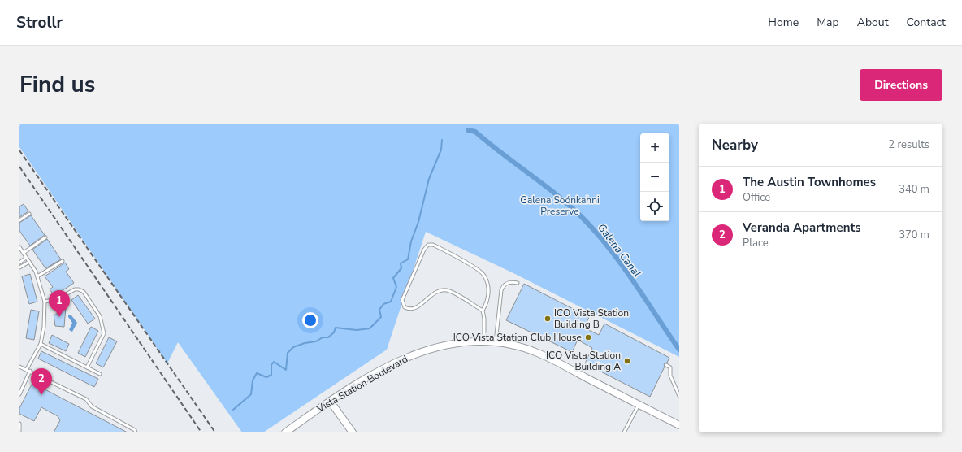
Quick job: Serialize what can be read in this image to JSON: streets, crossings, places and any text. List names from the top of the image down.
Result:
{
  "streets": {
    "street": ["Vista Station Boulevard"]
  },
  "water": ["Galena Canal"],
  "parks": ["Galena Soónkahni Preserve"],
  "places": ["ICO Vista Station Building B", "ICO Vista Station Club House", "ICO Vista Station Building A"],
  "page": {
    "header": "Strollr",
    "nav": [
      "Home",
      "Map",
      "About",
      "Contact"
    ],
    "title": "Find us",
    "buttons": "Directions",
    "heading": ["Nearby", "2 results"],
    "map_buttons": ["+", "−"],
    "list": [
      {
        "mark": "1",
        "name": "The Austin Townhomes",
        "note": "Office",
        "value": "340 m"
      },
      {
        "mark": "2",
        "name": "Veranda Apartments",
        "note": "Place",
        "value": "370 m"
      }
    ],
    "pins": ["1", "2"]
  }
}
